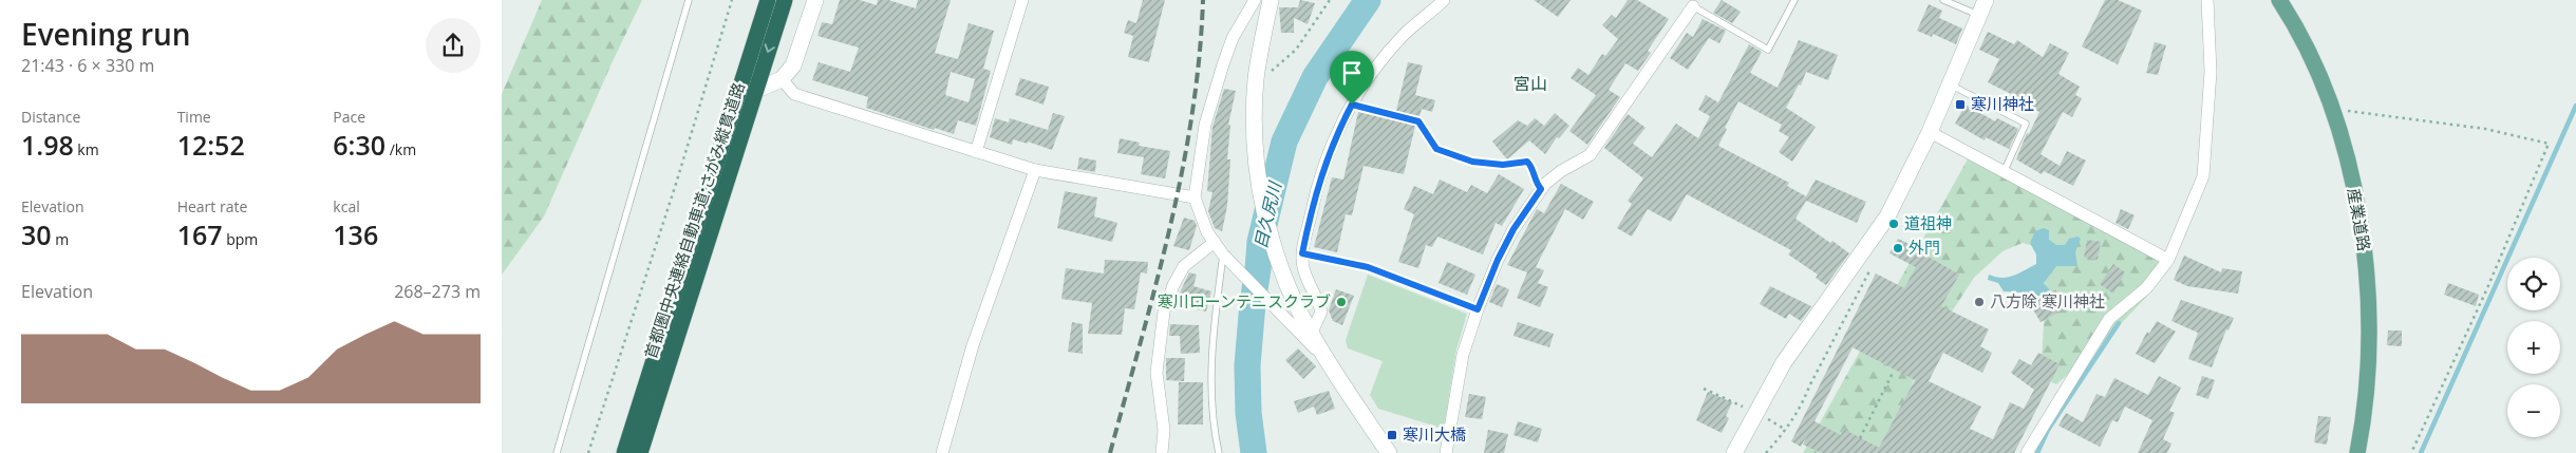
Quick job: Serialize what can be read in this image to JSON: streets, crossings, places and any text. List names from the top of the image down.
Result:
{
  "streets": {
    "highway": ["首都圏中央連絡自動車道;さがみ縦貫道路"],
    "main road": ["産業道路"]
  },
  "districts": ["宮山"],
  "water": ["目久尻川"],
  "places": {
    "transit": ["寒川神社", "寒川大橋"],
    "other": [
      "道祖神",
      "外門",
      "寒川ローンテニスクラブ",
      "八方除 寒川神社"
    ]
  },
  "page": {
    "heading": ["Evening run", "21:43 · 6 × 330 m"],
    "stats": [
      ["Distance", "1.98 km"],
      ["Time", "12:52"],
      ["Pace", "6:30 /km"],
      ["Elevation", "30 m"],
      ["Heart rate", "167 bpm"],
      ["kcal", "136"]
    ],
    "map_buttons": ["+", "−"],
    "chart": ["Elevation", "268–273 m"]
  }
}
